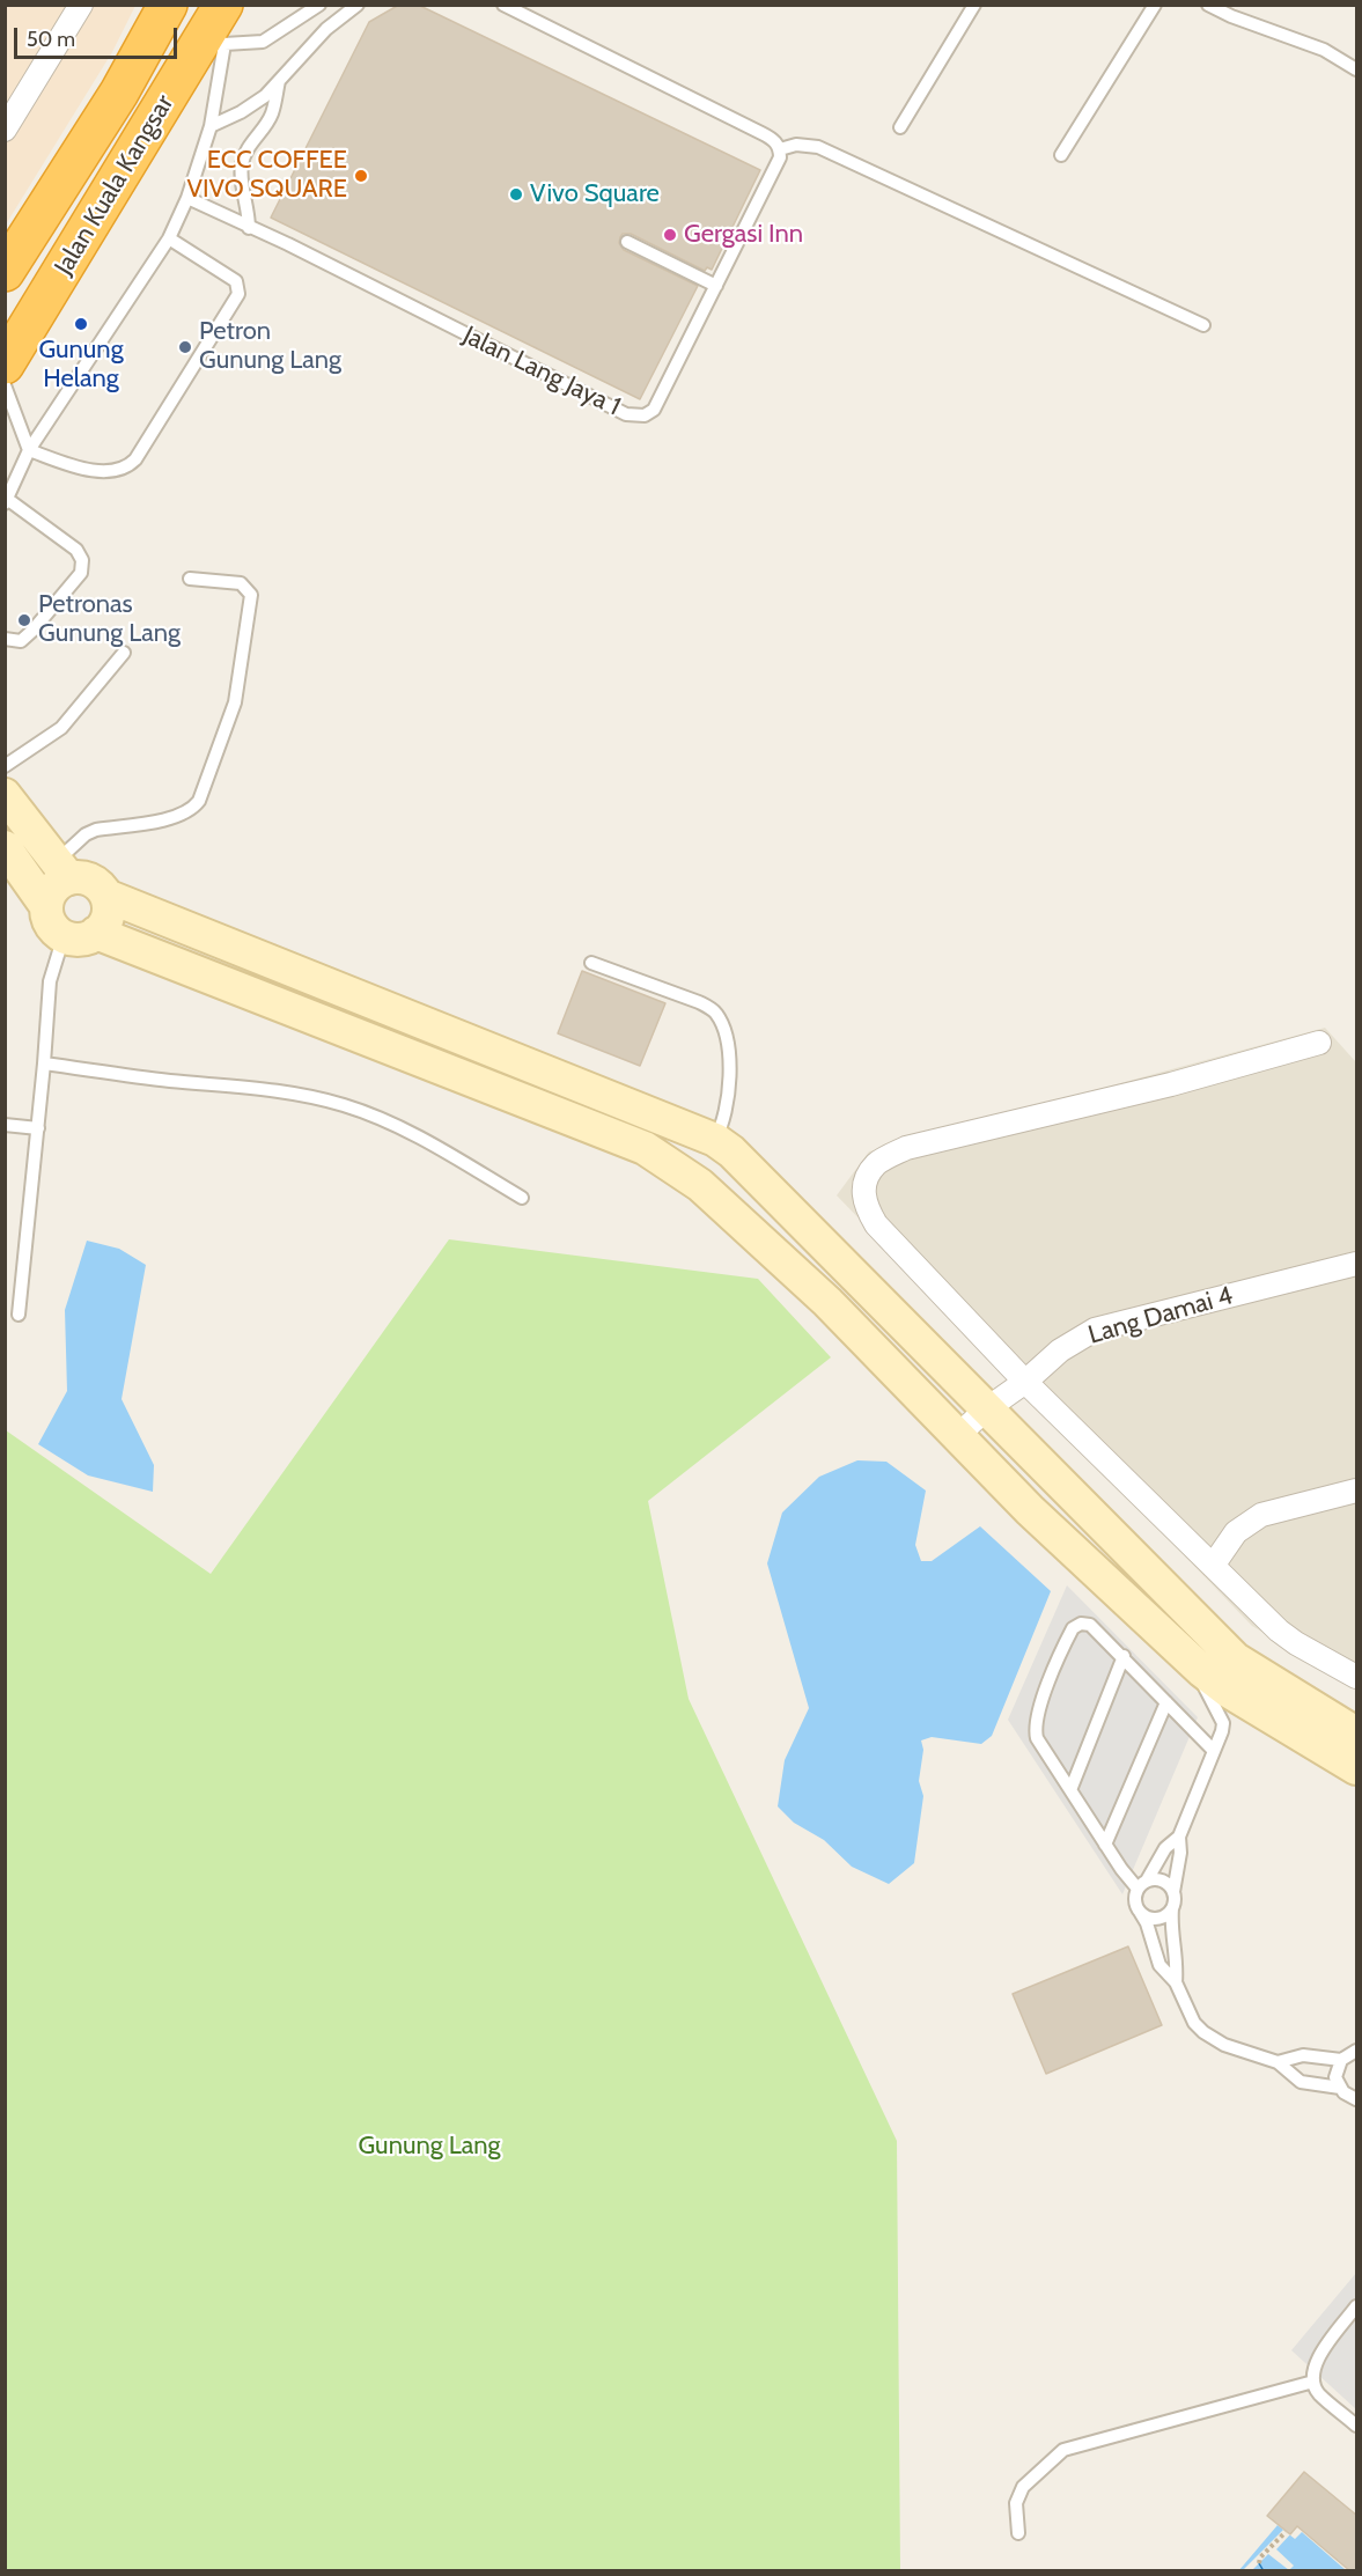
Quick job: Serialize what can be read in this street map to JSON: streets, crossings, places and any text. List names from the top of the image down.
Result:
{
  "streets": {
    "highway": ["Jalan Kuala Kangsar"],
    "street": ["Lang Damai 4"],
    "lane": ["Jalan Lang Jaya 1"]
  },
  "parks": ["Gunung Lang"],
  "places": [
    "ECC COFFEE VIVO SQUARE",
    "Vivo Square",
    "Gergasi Inn",
    "Gunung Helang",
    "Petron Gunung Lang",
    "Petronas Gunung Lang"
  ],
  "scale_bar": "50 m"
}
